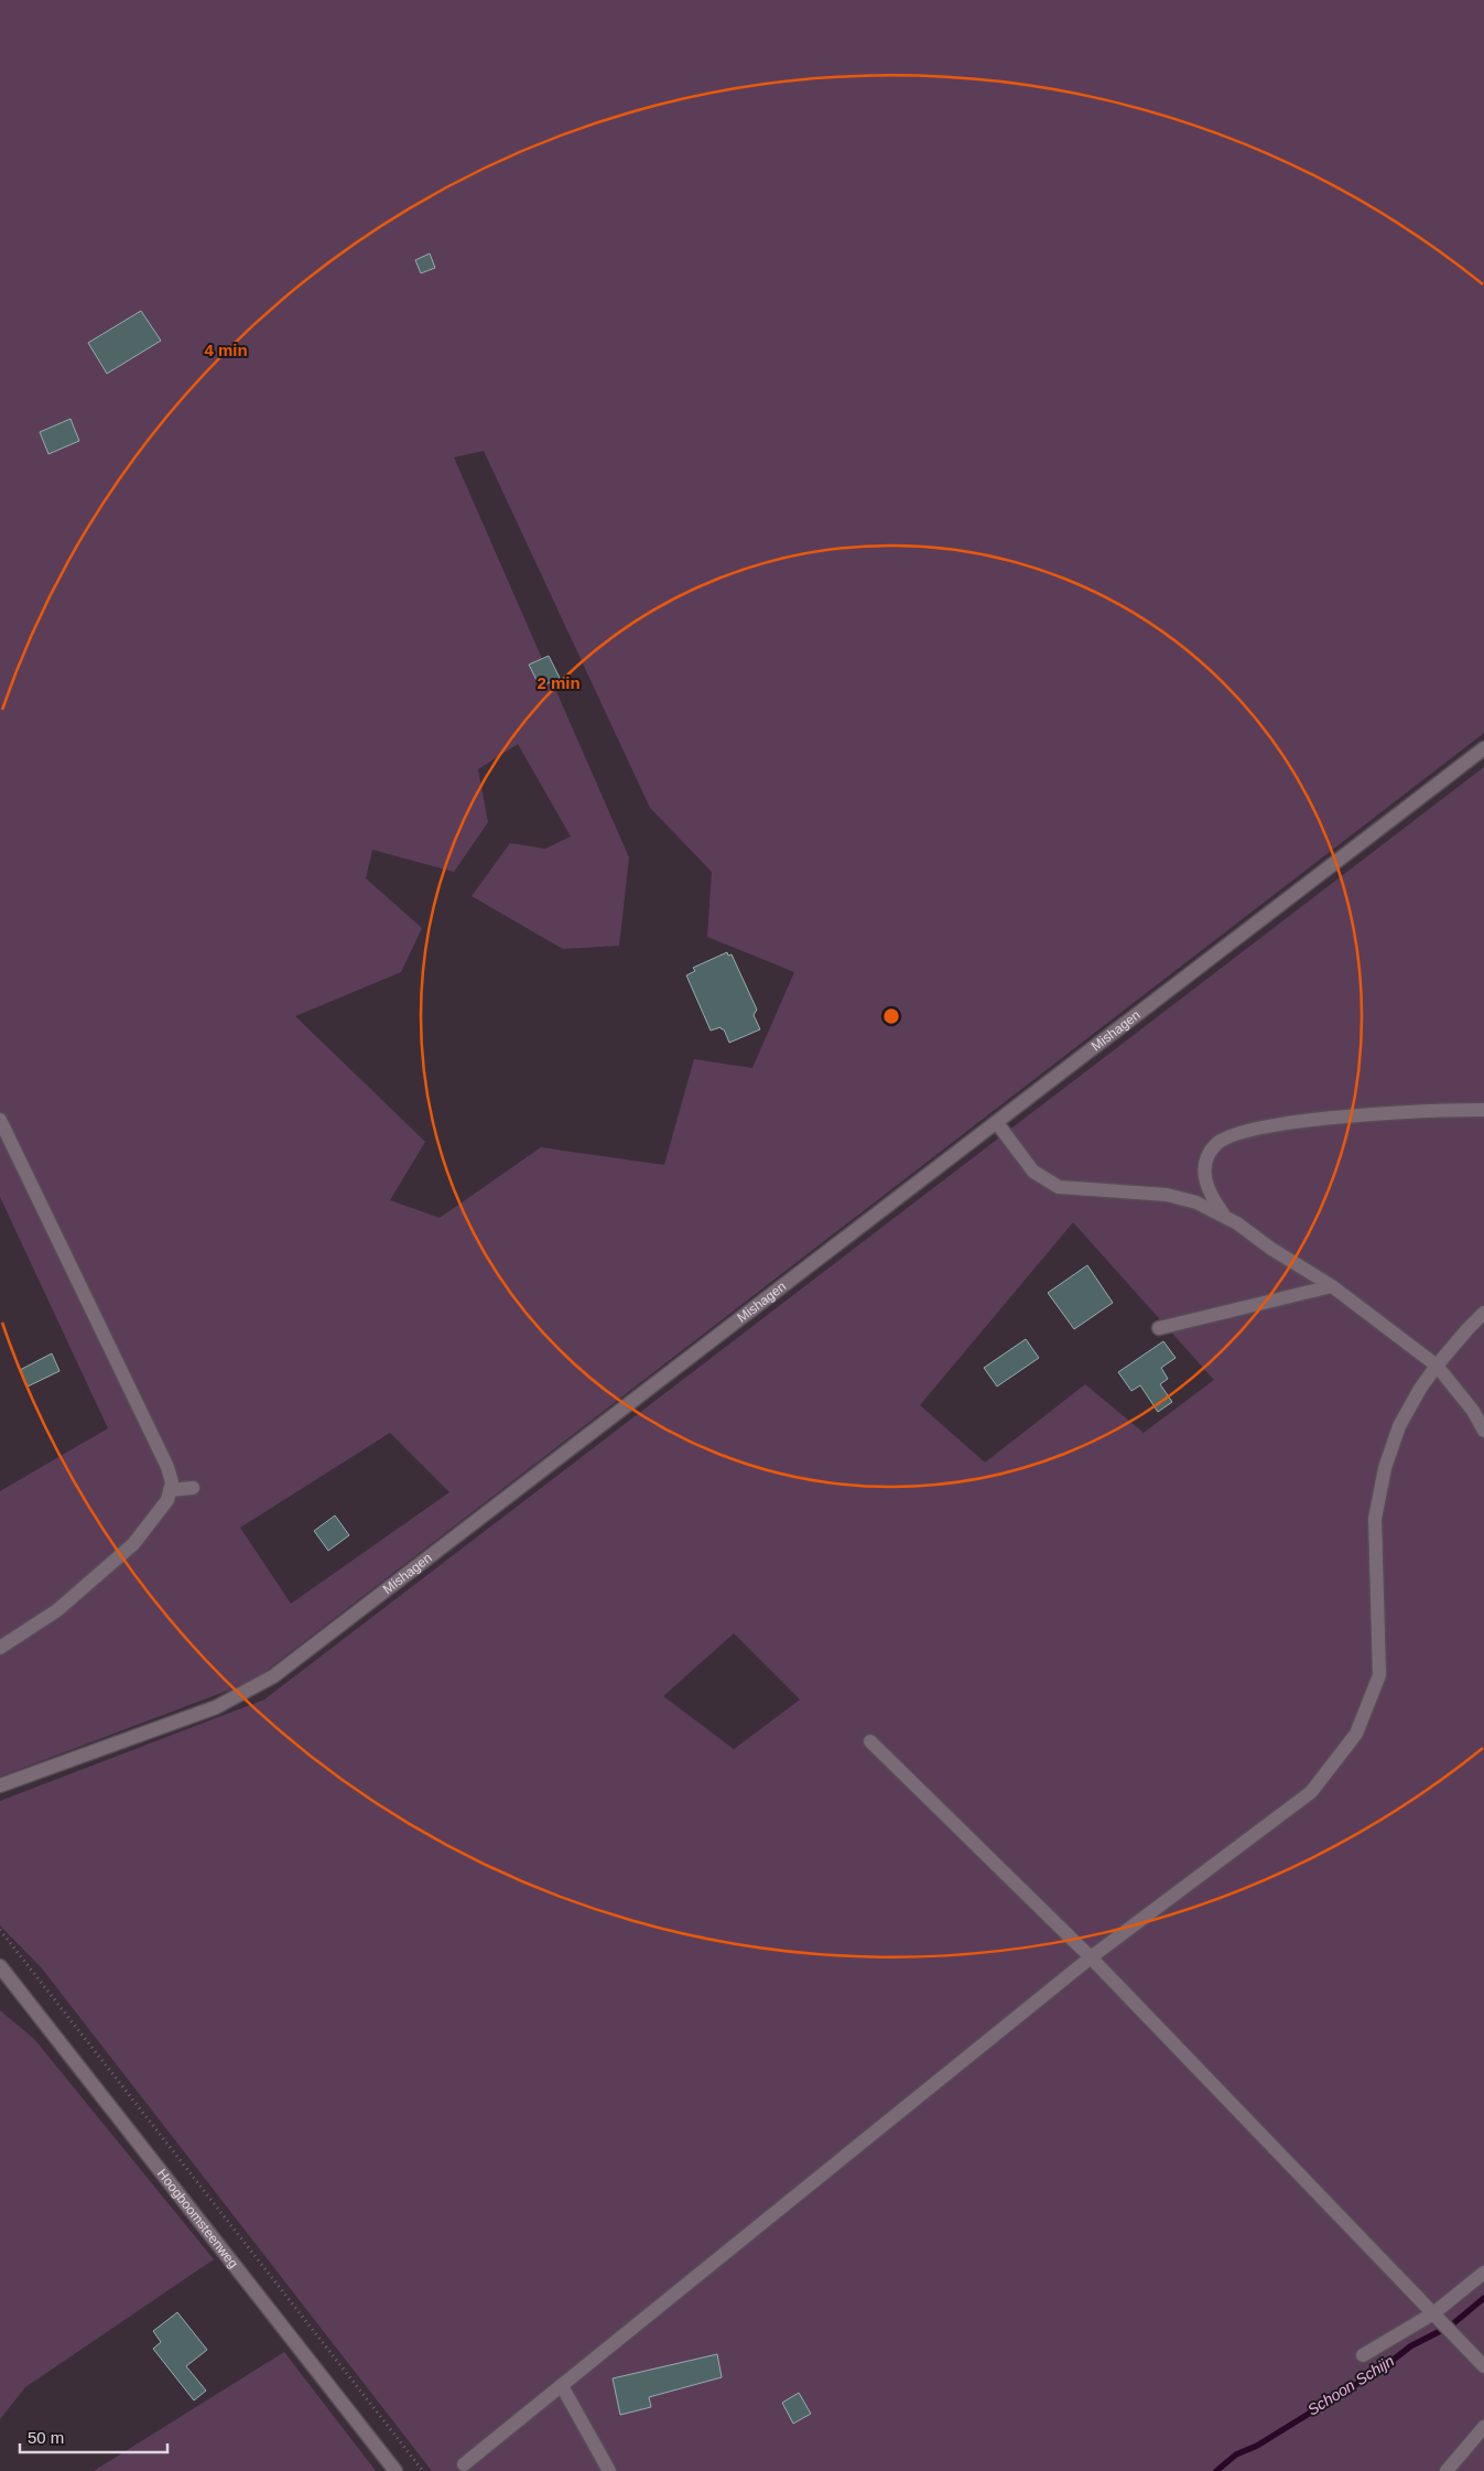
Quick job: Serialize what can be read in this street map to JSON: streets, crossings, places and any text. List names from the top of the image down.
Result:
{
  "streets": {
    "street": ["Mishagen", "Hoogboomsteenweg"]
  },
  "water": ["Schoon Schijn"],
  "scale_bar": "50 m",
  "rings": ["4 min", "2 min"]
}
